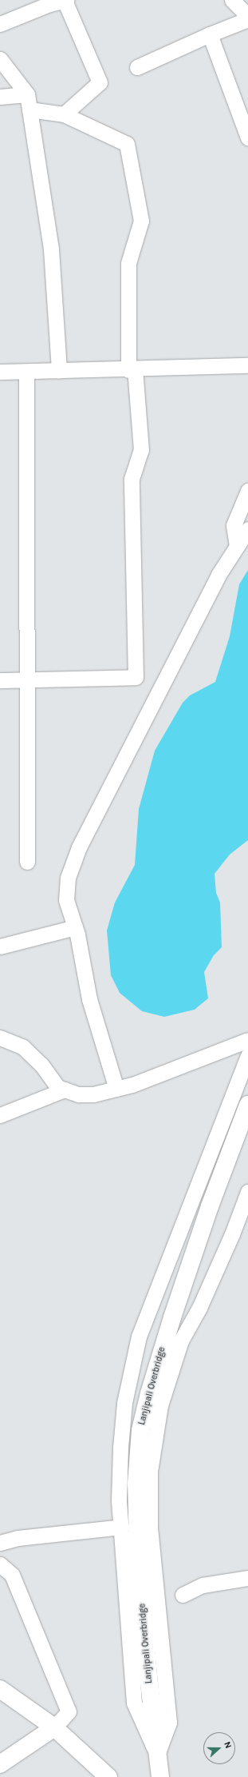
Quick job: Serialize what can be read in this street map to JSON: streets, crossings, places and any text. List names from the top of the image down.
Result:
{
  "streets": {
    "main road": ["Lanjipali Overbridge"]
  },
  "north": "right"
}
